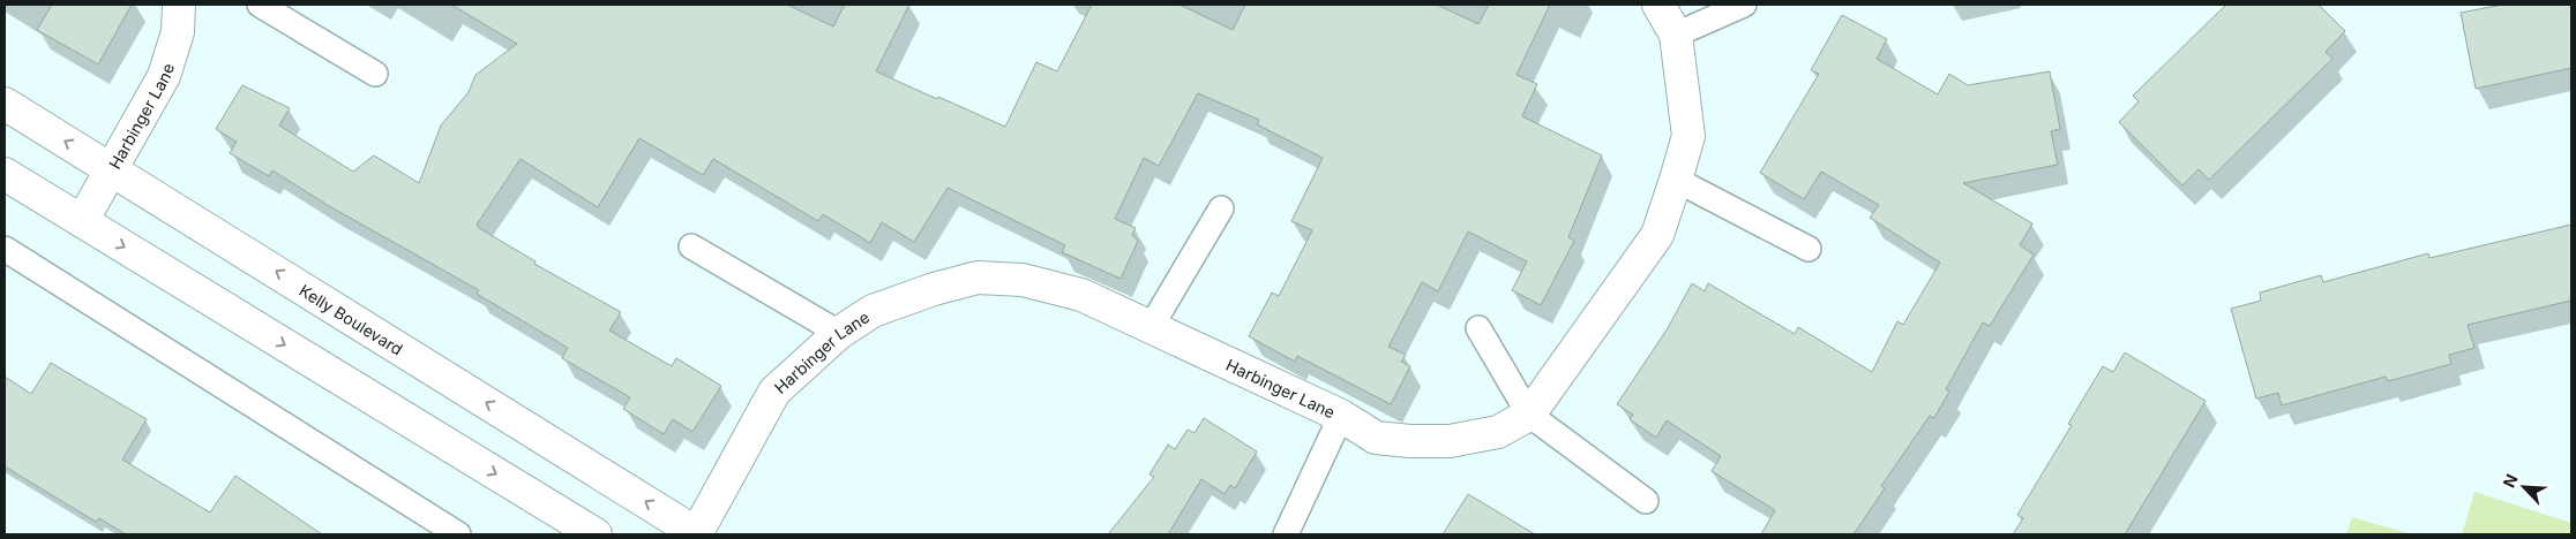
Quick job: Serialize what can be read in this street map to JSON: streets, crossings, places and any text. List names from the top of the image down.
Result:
{
  "streets": {
    "street": ["Harbinger Lane", "Kelly Boulevard"]
  },
  "crossings": [
    ["Harbinger Lane", "Kelly Boulevard"]
  ],
  "north": "top left"
}
